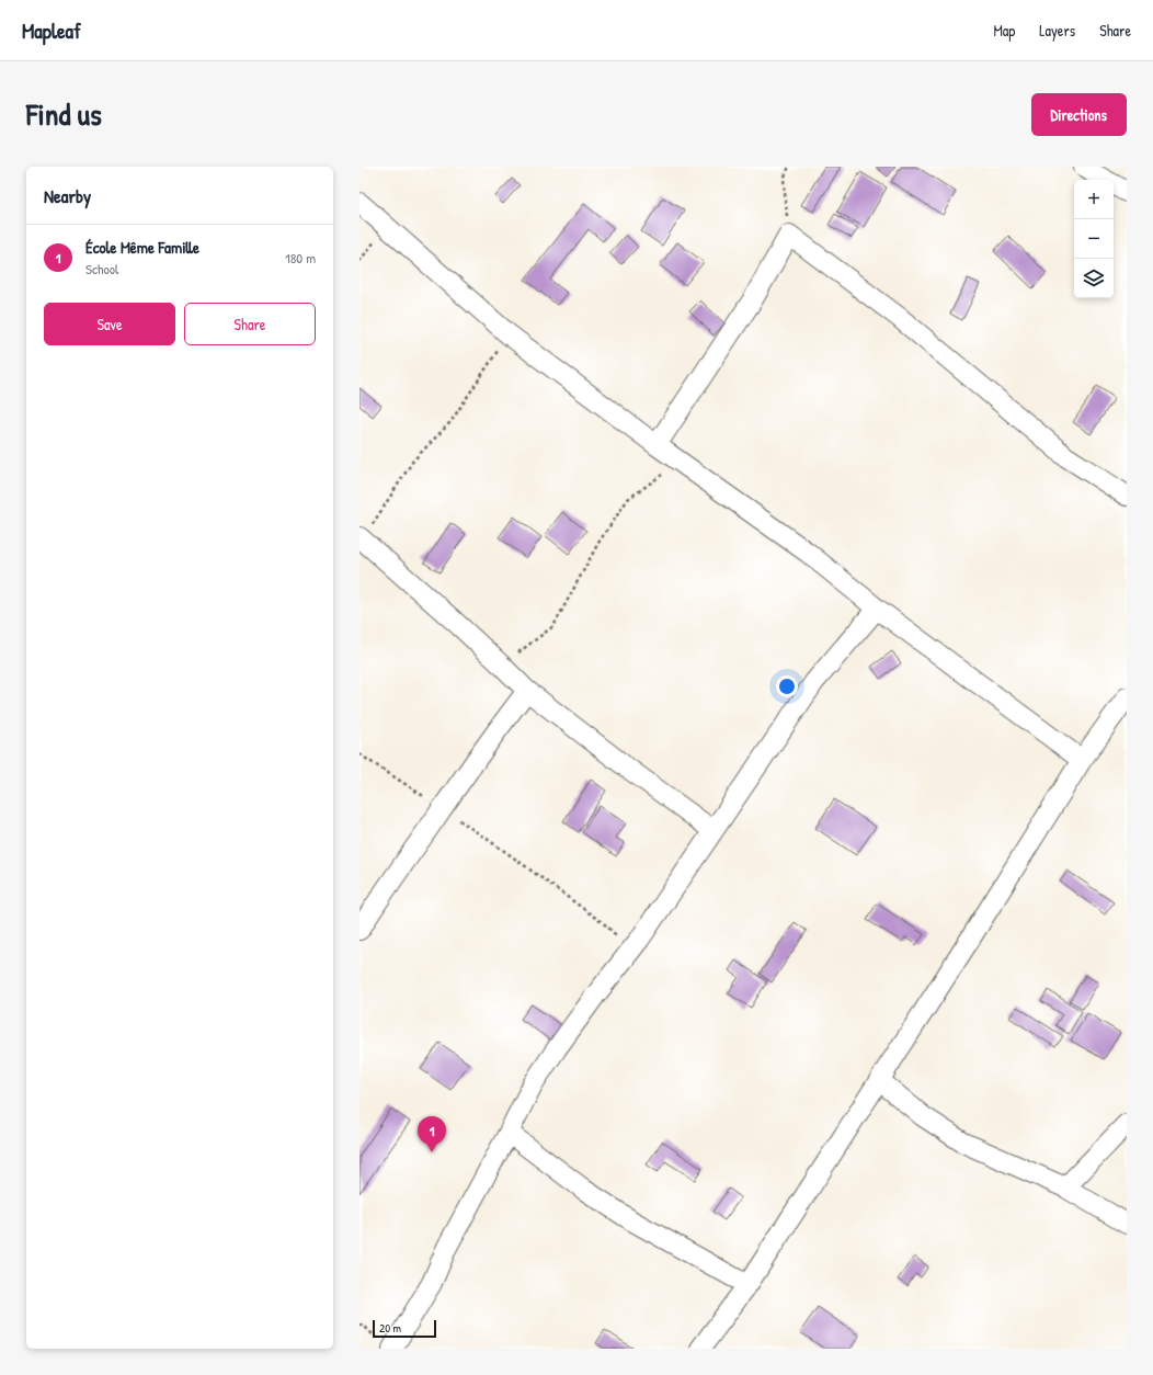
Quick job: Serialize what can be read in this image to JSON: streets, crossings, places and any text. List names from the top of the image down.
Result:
{
  "scale_bar": "20 m",
  "page": {
    "header": "Mapleaf",
    "nav": ["Map", "Layers", "Share"],
    "title": "Find us",
    "buttons": [
      "Directions",
      ["Save", "Share"]
    ],
    "heading": "Nearby",
    "map_buttons": ["+", "−"],
    "list": [
      {
        "mark": "1",
        "name": "École Même Famille",
        "note": "School",
        "value": "180 m"
      }
    ],
    "pins": "1",
    "scale": "20 m"
  }
}
